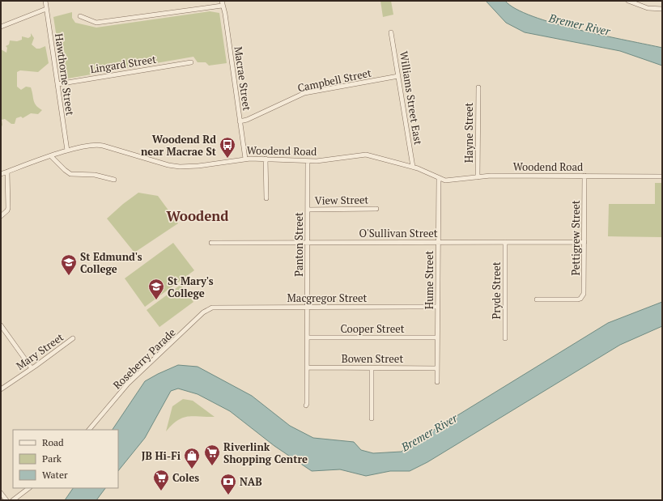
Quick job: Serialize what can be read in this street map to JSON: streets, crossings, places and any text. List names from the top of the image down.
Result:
{
  "streets": {
    "street": [
      "Lingard Street",
      "Hawthorne Street",
      "Macrae Street",
      "Campbell Street",
      "Williams Street East",
      "Hayne Street",
      "Woodend Road",
      "View Street",
      "O'Sullivan Street",
      "Pettigrew Street",
      "Panton Street",
      "Hume Street",
      "Pryde Street",
      "Macgregor Street",
      "Cooper Street",
      "Mary Street",
      "Roseberry Parade",
      "Bowen Street"
    ]
  },
  "crossings": [
    ["Lingard Street", "Hawthorne Street"],
    ["Hawthorne Street", "Woodend Road"],
    ["Macrae Street", "Campbell Street"],
    ["Macrae Street", "Woodend Road"],
    ["Campbell Street", "Williams Street East"],
    ["Williams Street East", "Woodend Road"],
    ["Hayne Street", "Woodend Road"],
    ["Woodend Road", "Pettigrew Street"],
    ["Woodend Road", "Panton Street"],
    ["Woodend Road", "Hume Street"],
    ["View Street", "Panton Street"],
    ["O'Sullivan Street", "Pettigrew Street"],
    ["O'Sullivan Street", "Panton Street"],
    ["O'Sullivan Street", "Hume Street"],
    ["O'Sullivan Street", "Pryde Street"],
    ["Panton Street", "Macgregor Street"],
    ["Panton Street", "Cooper Street"],
    ["Panton Street", "Bowen Street"],
    ["Hume Street", "Macgregor Street"],
    ["Hume Street", "Cooper Street"],
    ["Hume Street", "Bowen Street"],
    ["Macgregor Street", "Roseberry Parade"]
  ],
  "districts": ["Woodend"],
  "water": ["Bremer River"],
  "places": {
    "bus stop": ["Woodend Rd near Macrae St"],
    "school or university": ["St Edmund's College", "St Mary's College"],
    "supermarket": ["Riverlink Shopping Centre", "Coles"],
    "shop": ["JB Hi-Fi"],
    "bank": ["NAB"]
  },
  "legend": ["Road", "Park", "Water"]
}
